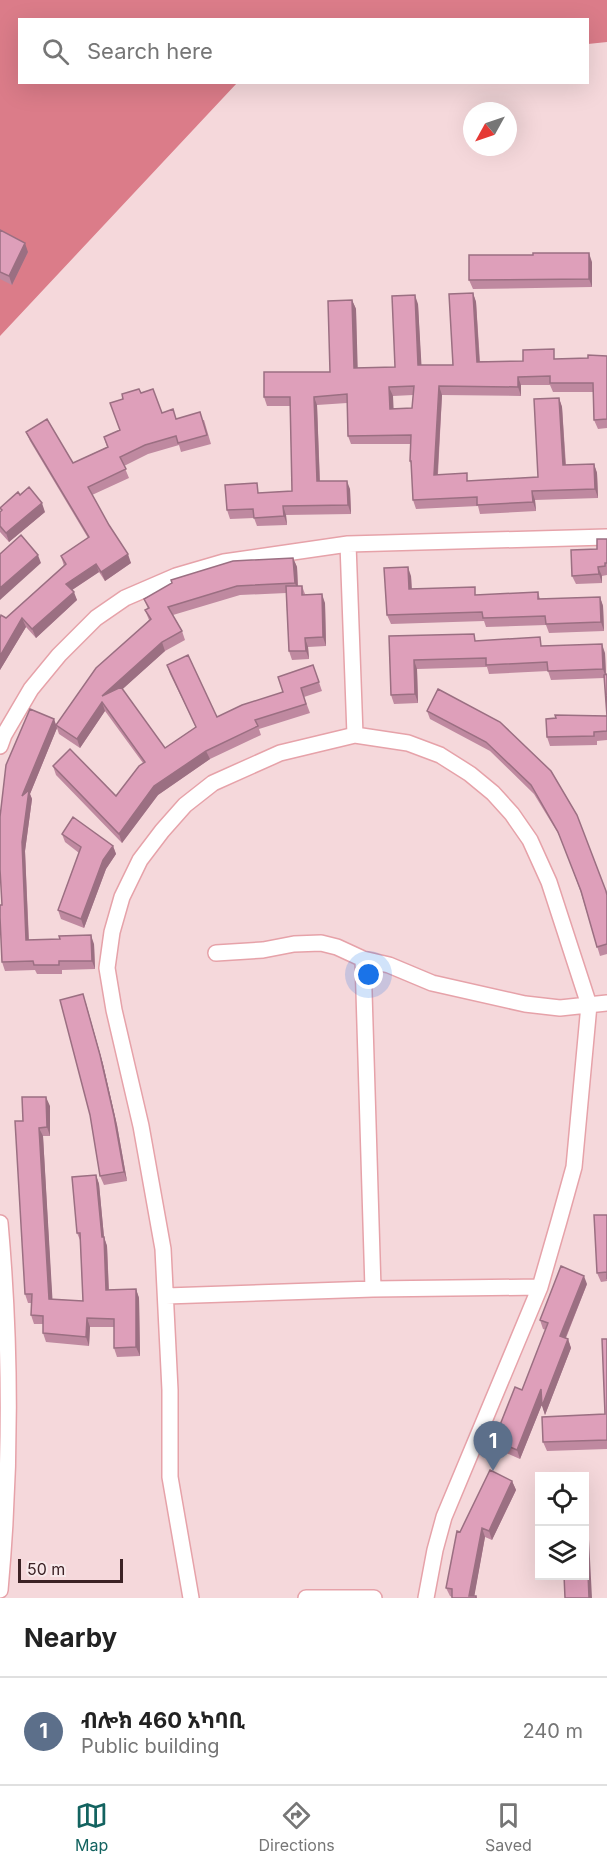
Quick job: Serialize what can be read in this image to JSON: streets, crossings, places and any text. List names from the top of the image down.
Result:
{
  "scale_bar": "50 m",
  "north": "bottom left",
  "page": {
    "search": "Search here",
    "pins": "1",
    "scale": "50 m",
    "heading": "Nearby",
    "list": [
      {
        "mark": "1",
        "name": "ብሎክ 460 አካባቢ",
        "note": "Public building",
        "value": "240 m"
      }
    ],
    "nav": ["Map", "Directions", "Saved"]
  }
}
